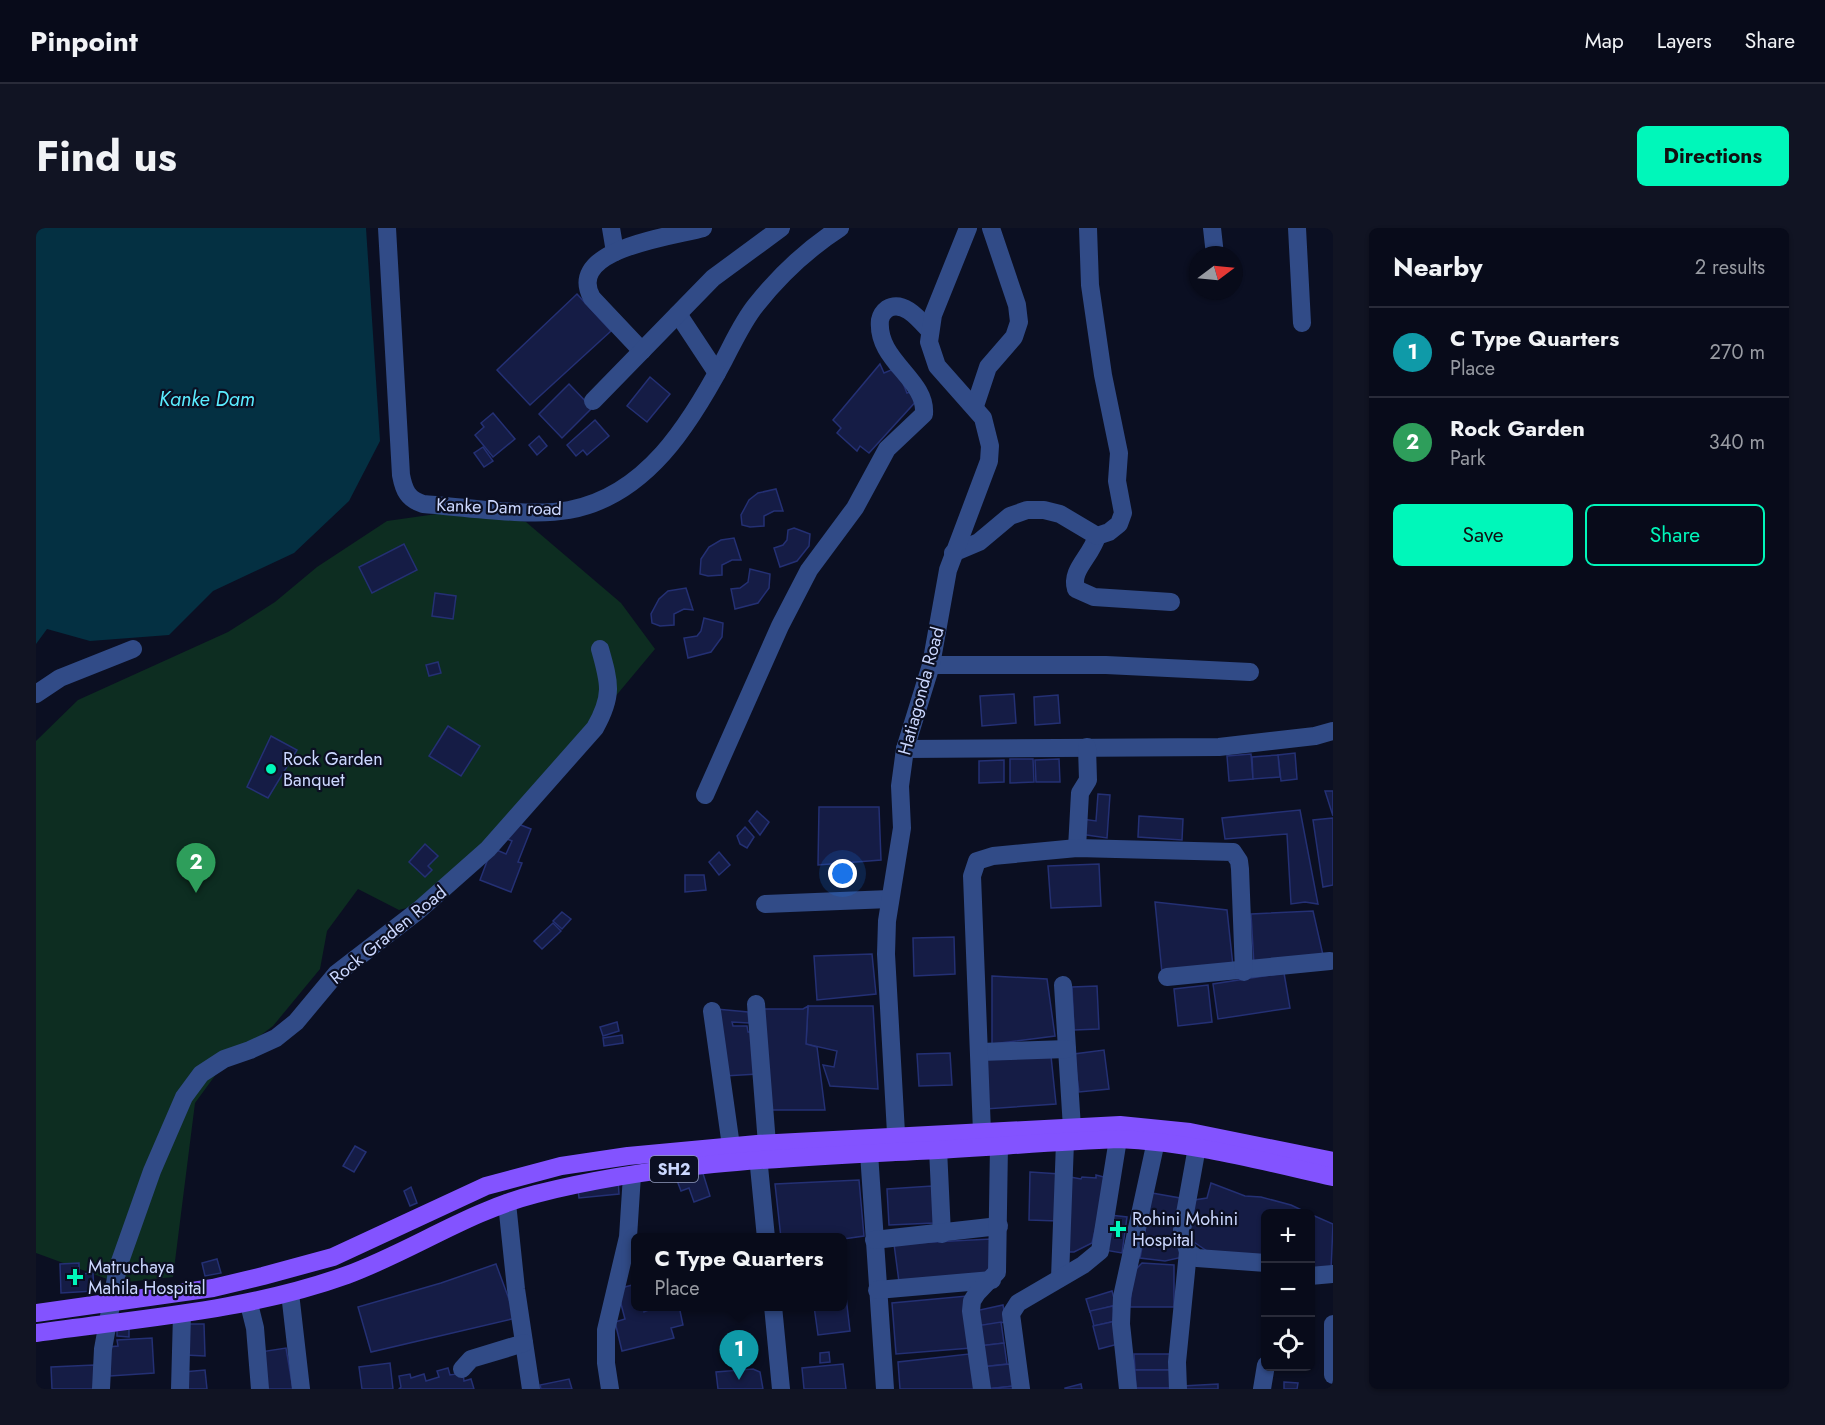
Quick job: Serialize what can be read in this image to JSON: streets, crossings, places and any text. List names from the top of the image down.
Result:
{
  "streets": {
    "main road": ["SH2"],
    "street": ["Kanke Dam road", "Hatiagonda Road", "Rock Graden Road"]
  },
  "crossings": [
    ["Hatiagonda Road", "SH2"],
    ["Rock Graden Road", "SH2"]
  ],
  "water": ["Kanke Dam"],
  "places": {
    "other": ["Rock Garden Banquet"],
    "health": ["Rohini Mohini Hospital", "Matruchaya Mahila Hospital"]
  },
  "north": "right",
  "page": {
    "header": "Pinpoint",
    "nav": ["Map", "Layers", "Share"],
    "title": "Find us",
    "buttons": [
      "Directions",
      ["Save", "Share"]
    ],
    "heading": ["Nearby", "2 results"],
    "list": [
      {
        "mark": "1",
        "name": "C Type Quarters",
        "note": "Place",
        "value": "270 m"
      },
      {
        "mark": "2",
        "name": "Rock Garden",
        "note": "Park",
        "value": "340 m"
      }
    ],
    "pins": ["2", "1"],
    "map_buttons": ["+", "−"],
    "popup": ["C Type Quarters", "Place"]
  }
}
